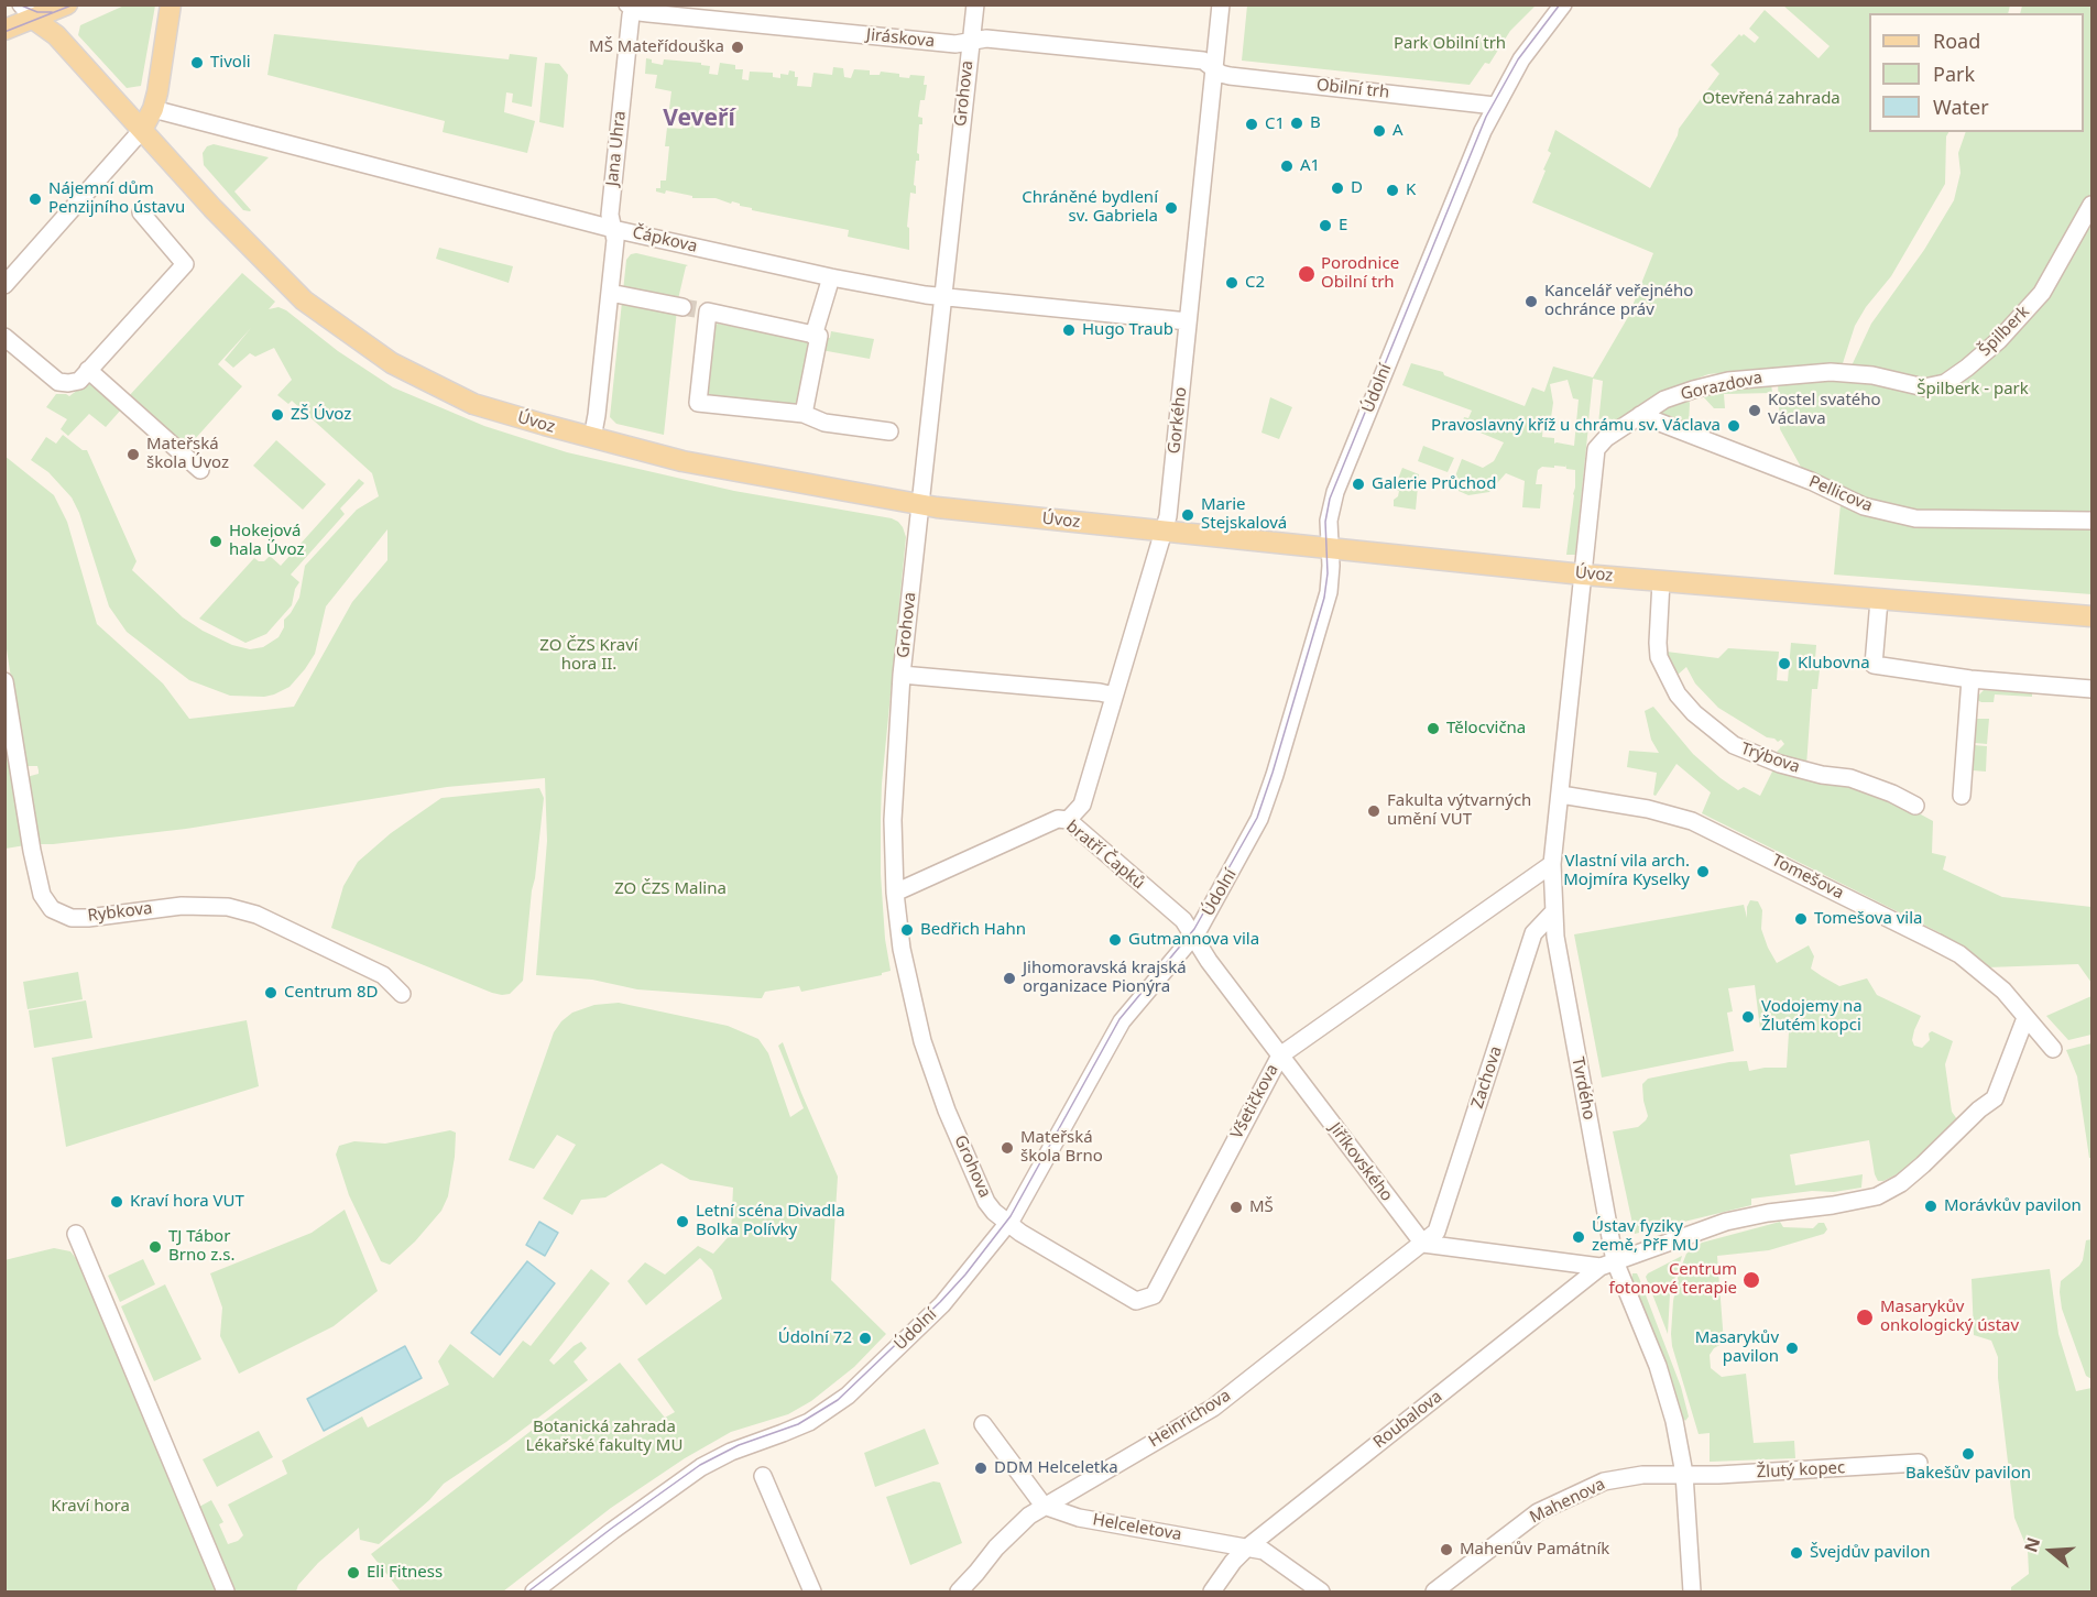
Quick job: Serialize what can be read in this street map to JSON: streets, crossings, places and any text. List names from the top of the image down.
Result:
{
  "streets": {
    "main road": ["Úvoz"],
    "street": [
      "Jiráskova",
      "Obilní trh",
      "Grohova",
      "Jana Uhra",
      "Čápkova",
      "Špilberk",
      "Gorazdova",
      "Údolní",
      "Gorkého",
      "Pellicova",
      "Trýbova",
      "bratří Čapků",
      "Tomešova",
      "Rybkova",
      "Zachova",
      "Tvrdého",
      "Všetičkova",
      "Jiříkovského",
      "Heinrichova",
      "Roubalova",
      "Žlutý kopec",
      "Mahenova",
      "Helceletova"
    ]
  },
  "crossings": [
    ["Jiráskova", "Obilní trh"],
    ["Jiráskova", "Grohova"],
    ["Jiráskova", "Jana Uhra"],
    ["Jiráskova", "Gorkého"],
    ["Obilní trh", "Údolní"],
    ["Obilní trh", "Gorkého"],
    ["Grohova", "Čápkova"],
    ["Grohova", "Údolní"],
    ["Grohova", "Úvoz"],
    ["Grohova", "bratří Čapků"],
    ["Grohova", "Všetičkova"],
    ["Jana Uhra", "Čápkova"],
    ["Jana Uhra", "Úvoz"],
    ["Čápkova", "Gorkého"],
    ["Špilberk", "Gorazdova"],
    ["Gorazdova", "Úvoz"],
    ["Gorazdova", "Pellicova"],
    ["Gorazdova", "Tvrdého"],
    ["Údolní", "Úvoz"],
    ["Údolní", "bratří Čapků"],
    ["Údolní", "Všetičkova"],
    ["Údolní", "Jiříkovského"],
    ["Gorkého", "Úvoz"],
    ["Gorkého", "bratří Čapků"],
    ["Úvoz", "Trýbova"],
    ["Úvoz", "Tvrdého"],
    ["bratří Čapků", "Jiříkovského"],
    ["Tomešova", "Tvrdého"],
    ["Zachova", "Tvrdého"],
    ["Zachova", "Jiříkovského"],
    ["Zachova", "Heinrichova"],
    ["Tvrdého", "Všetičkova"],
    ["Tvrdého", "Roubalova"],
    ["Tvrdého", "Žlutý kopec"],
    ["Tvrdého", "Mahenova"],
    ["Všetičkova", "Jiříkovského"],
    ["Jiříkovského", "Heinrichova"],
    ["Heinrichova", "Helceletova"],
    ["Roubalova", "Helceletova"],
    ["Žlutý kopec", "Mahenova"]
  ],
  "districts": ["Veveří"],
  "parks": [
    "Park Obilní trh",
    "Otevřená zahrada",
    "Špilberk - park",
    "ZO ČZS Kraví hora II.",
    "ZO ČZS Malina",
    "Botanická zahrada Lékařské fakulty MU",
    "Kraví hora"
  ],
  "places": [
    "MŠ Mateřídouška",
    "Tivoli",
    "B",
    "C1",
    "A",
    "A1",
    "D",
    "K",
    "Nájemní dům Penzijního ústavu",
    "Chráněné bydlení sv. Gabriela",
    "E",
    "Porodnice Obilní trh",
    "C2",
    "Kancelář veřejného ochránce práv",
    "Hugo Traub",
    "Kostel svatého Václava",
    "ZŠ Úvoz",
    "Pravoslavný kříž u chrámu sv. Václava",
    "Mateřská škola Úvoz",
    "Galerie Průchod",
    "Marie Stejskalová",
    "Hokejová hala Úvoz",
    "Klubovna",
    "Tělocvična",
    "Fakulta výtvarných umění VUT",
    "Vlastní vila arch. Mojmíra Kyselky",
    "Tomešova vila",
    "Bedřich Hahn",
    "Gutmannova vila",
    "Jihomoravská krajská organizace Pionýra",
    "Centrum 8D",
    "Vodojemy na Žlutém kopci",
    "Mateřská škola Brno",
    "Kraví hora VUT",
    "Morávkův pavilon",
    "MŠ",
    "Letní scéna Divadla Bolka Polívky",
    "Ústav fyziky země, PřF MU",
    "TJ Tábor Brno z.s.",
    "Centrum fotonové terapie",
    "Masarykův onkologický ústav",
    "Údolní 72",
    "Masarykův pavilon",
    "Bakešův pavilon",
    "DDM Helceletka",
    "Mahenův Památník",
    "Švejdův pavilon",
    "Eli Fitness"
  ],
  "legend": ["Road", "Park", "Water"],
  "north": "left"
}
